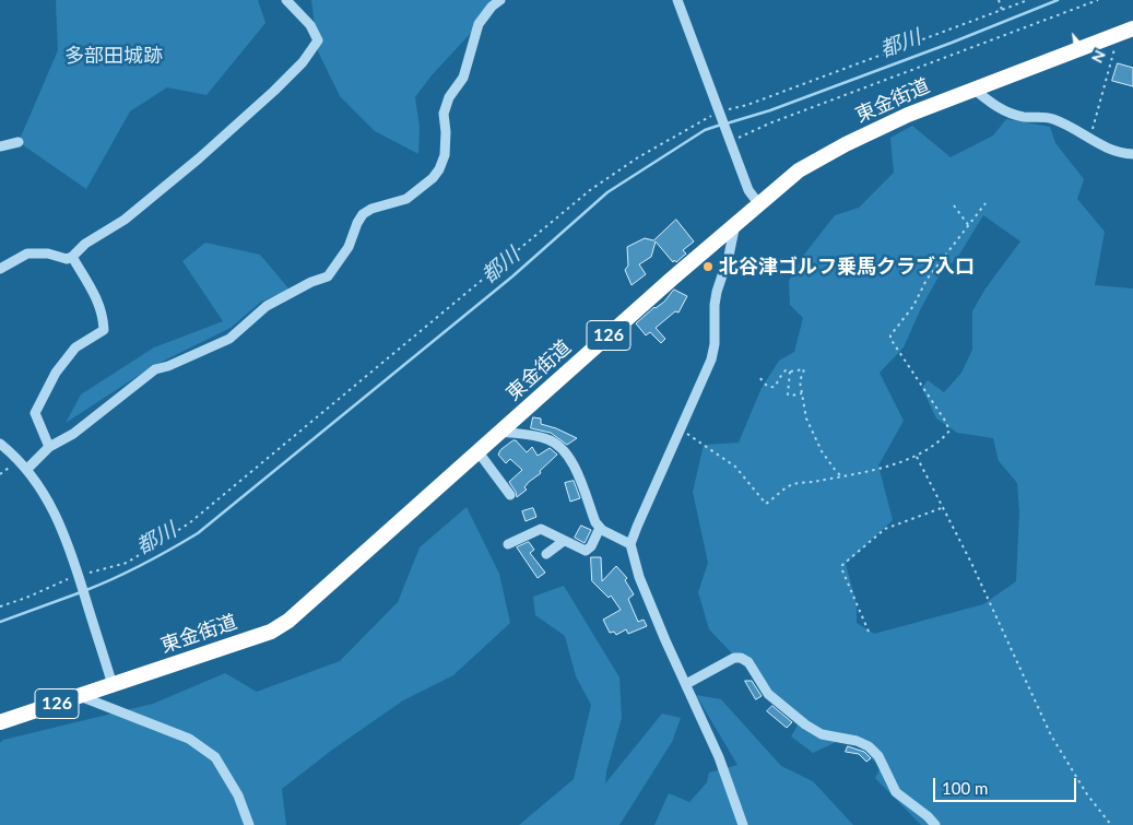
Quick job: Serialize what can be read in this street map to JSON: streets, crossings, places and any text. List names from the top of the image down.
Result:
{
  "streets": {
    "highway": ["東金街道", "126"]
  },
  "water": ["都川"],
  "parks": ["多部田城跡"],
  "places": ["北谷津ゴルフ乗馬クラブ入口"],
  "scale_bar": "100 m",
  "north": "bottom right"
}
